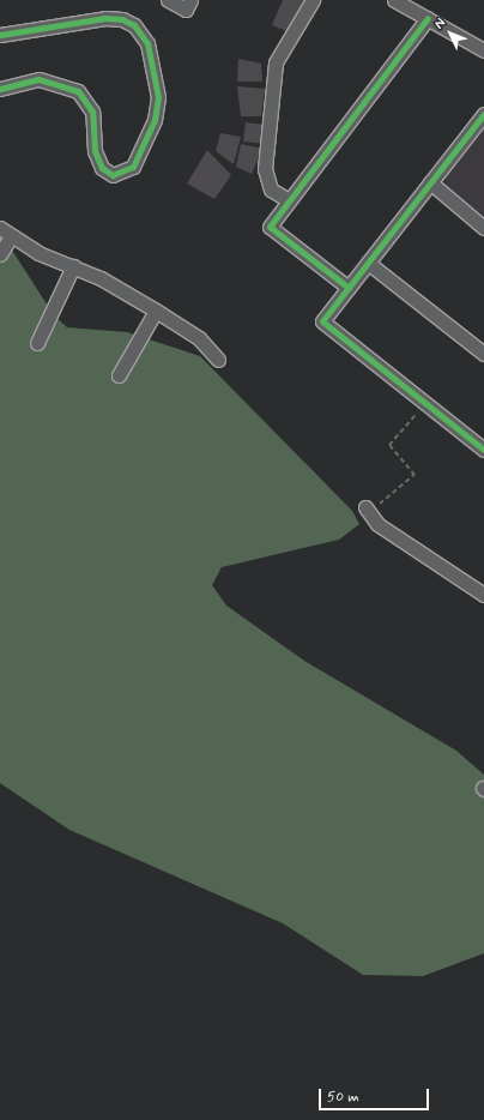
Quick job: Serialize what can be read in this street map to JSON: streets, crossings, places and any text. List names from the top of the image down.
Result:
{
  "scale_bar": "50 m",
  "north": "top left"
}
